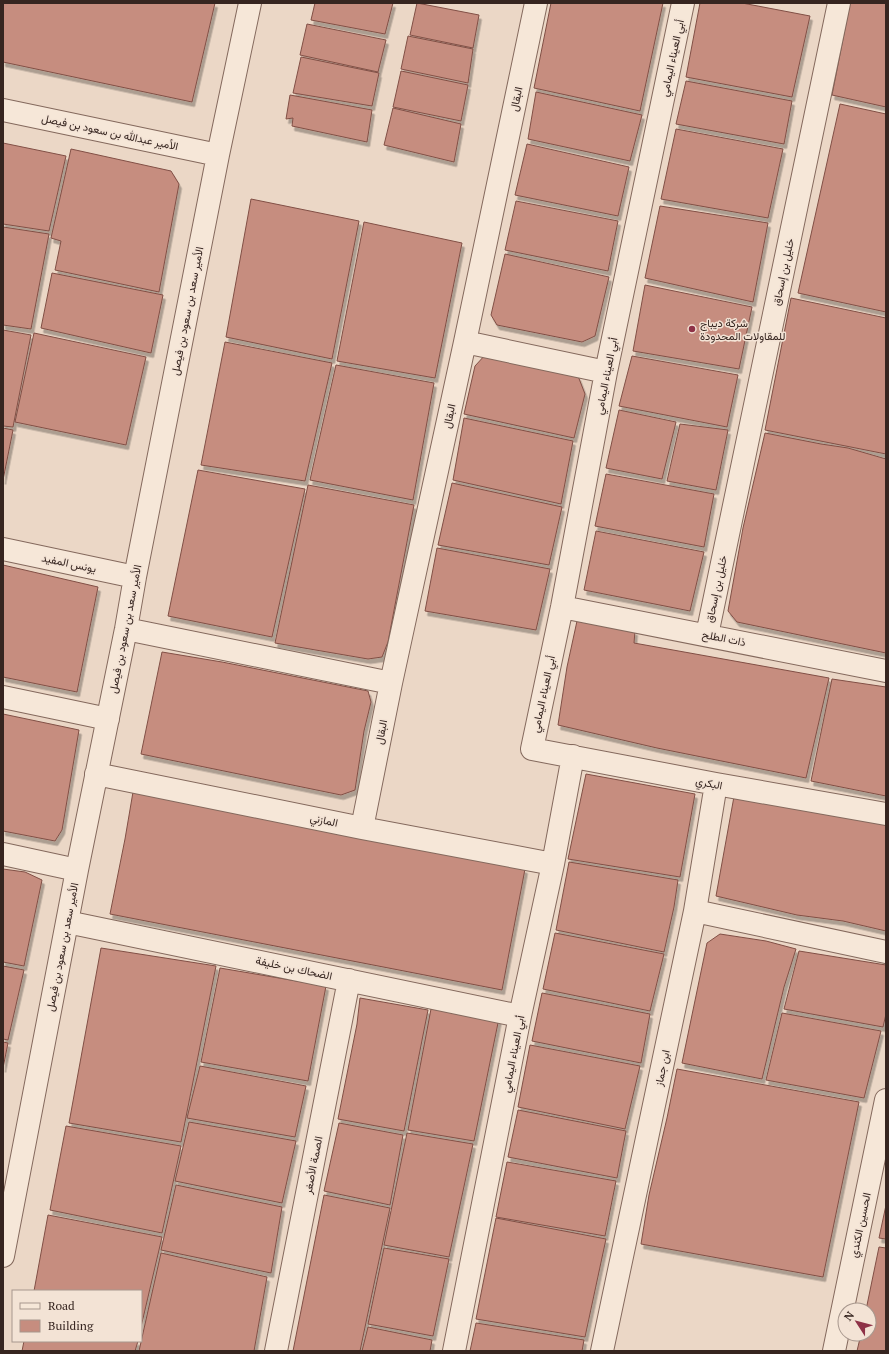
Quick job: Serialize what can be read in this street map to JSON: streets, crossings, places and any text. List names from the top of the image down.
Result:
{
  "streets": {
    "street": [
      "أبي العيناء اليمامي",
      "البقال",
      "الأمير عبدالله بن سعود بن فيصل",
      "خليل بن إسحاق",
      "الأمير سعد بن سعود بن فيصل",
      "يونس المفيد",
      "ذات الطلح",
      "البكري",
      "المازني",
      "الضحاك بن خليفة",
      "ابن جماز",
      "الصمة الأصغر",
      "الحسين الكندي"
    ]
  },
  "crossings": [
    ["أبي العيناء اليمامي", "ذات الطلح"],
    ["أبي العيناء اليمامي", "البكري"],
    ["أبي العيناء اليمامي", "المازني"],
    ["أبي العيناء اليمامي", "الضحاك بن خليفة"],
    ["البقال", "المازني"],
    ["الأمير عبدالله بن سعود بن فيصل", "الأمير سعد بن سعود بن فيصل"],
    ["خليل بن إسحاق", "ذات الطلح"],
    ["الأمير سعد بن سعود بن فيصل", "يونس المفيد"],
    ["الأمير سعد بن سعود بن فيصل", "المازني"],
    ["الأمير سعد بن سعود بن فيصل", "الضحاك بن خليفة"],
    ["البكري", "ابن جماز"],
    ["الضحاك بن خليفة", "الصمة الأصغر"]
  ],
  "places": ["شركة ديباج للمقاولات المحدودة"],
  "legend": ["Road", "Building"],
  "north": "top left"
}
